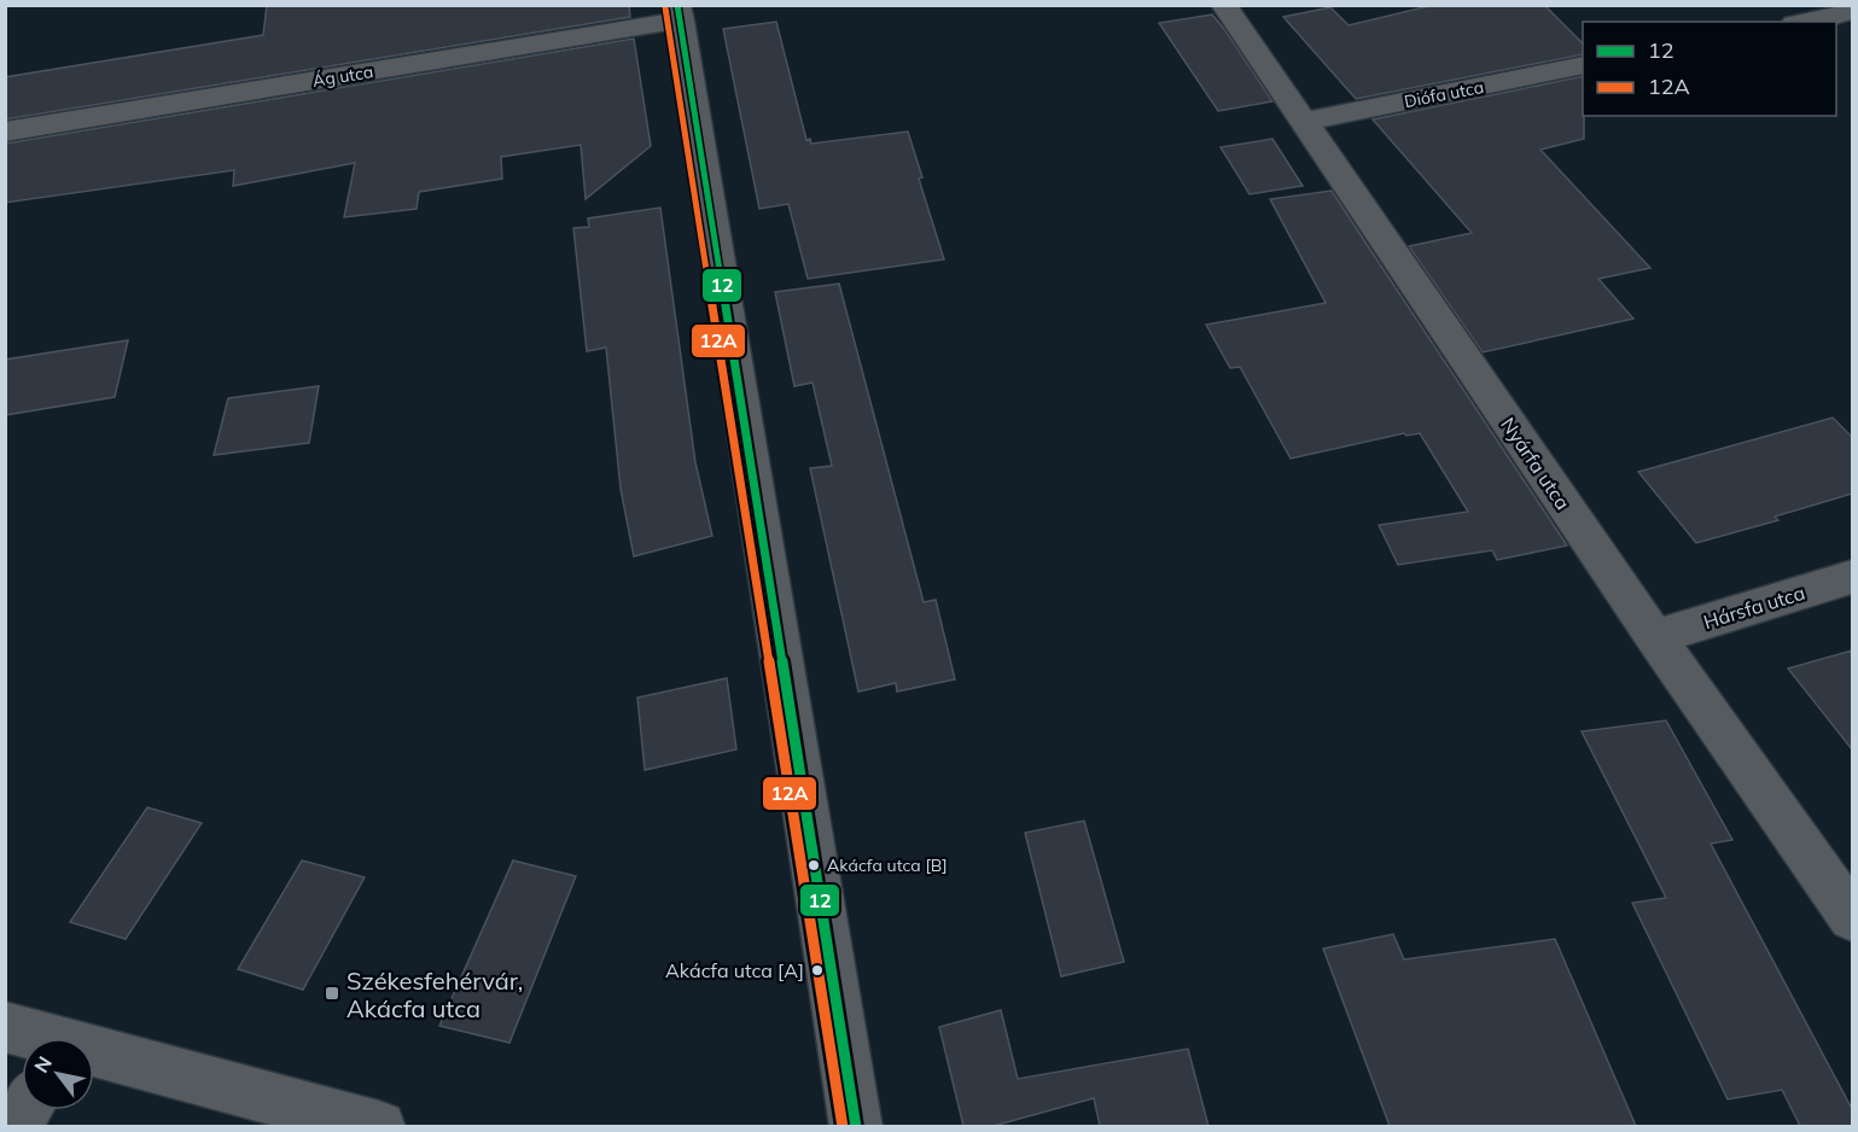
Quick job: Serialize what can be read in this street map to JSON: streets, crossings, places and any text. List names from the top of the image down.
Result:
{
  "streets": {
    "street": [
      "Ág utca",
      "Diófa utca",
      "Nyárfa utca",
      "Hársfa utca"
    ]
  },
  "crossings": [
    ["Diófa utca", "Nyárfa utca"],
    ["Nyárfa utca", "Hársfa utca"]
  ],
  "places": {
    "other": ["Akácfa utca [B]", "Akácfa utca [A]"],
    "transit": ["Székesfehérvár, Akácfa utca"]
  },
  "lines": ["transit line 12", "transit line 12A"],
  "legend": ["12", "12A"],
  "north": "top left"
}
